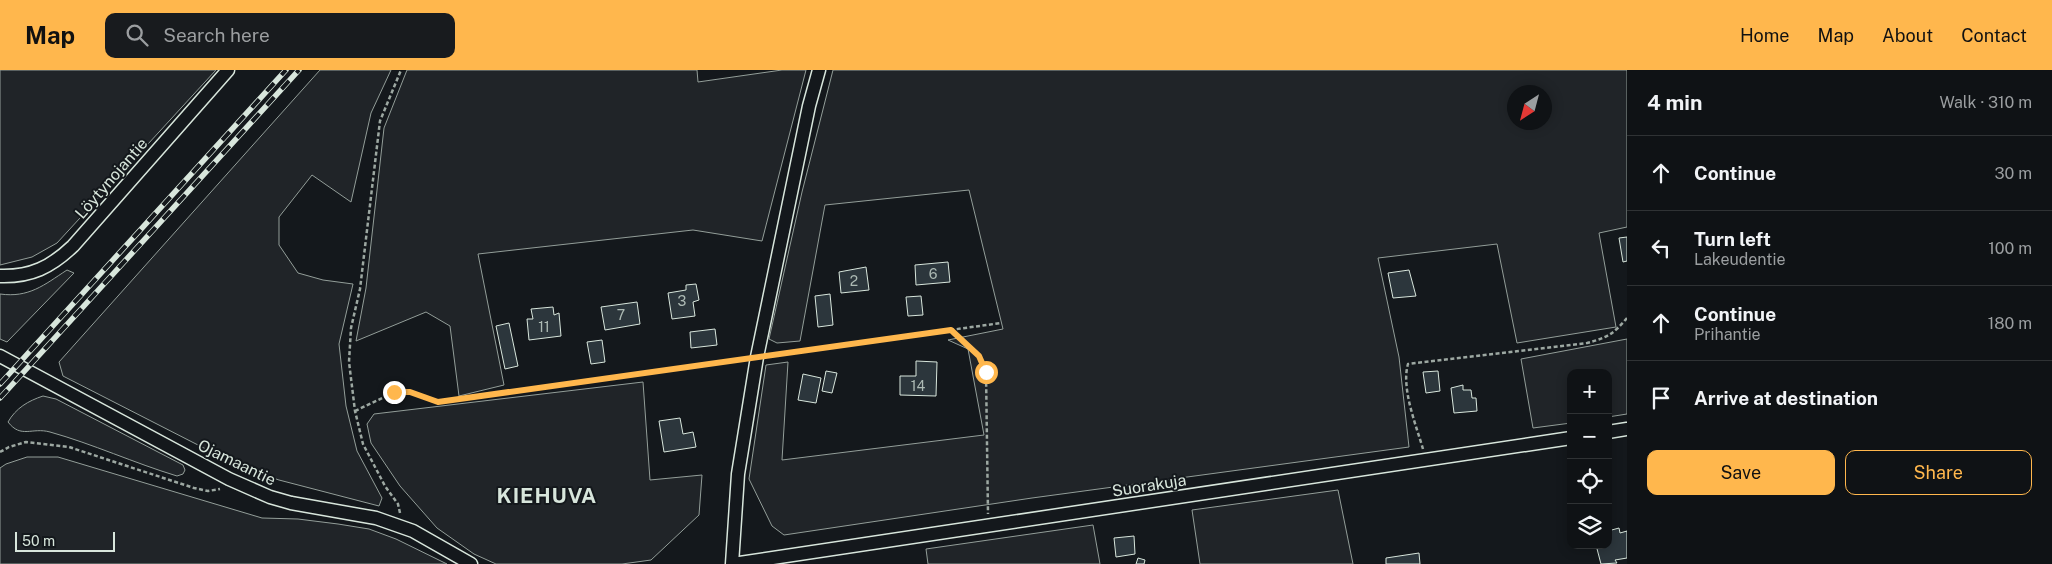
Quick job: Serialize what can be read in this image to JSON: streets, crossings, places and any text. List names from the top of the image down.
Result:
{
  "streets": {
    "street": ["Löytynojantie", "Ojamaantie", "Suorakuja"]
  },
  "districts": ["KIEHUVA"],
  "house_numbers": [
    "6",
    "2",
    "3",
    "7",
    "11",
    "14"
  ],
  "scale_bar": "50 m",
  "north": "bottom left",
  "page": {
    "header": "Map",
    "search": "Search here",
    "nav": [
      "Home",
      "Map",
      "About",
      "Contact"
    ],
    "heading": ["4 min", "Walk · 310 m"],
    "list": [
      ["Continue", "30 m"],
      ["Turn left", "Lakeudentie", "100 m"],
      ["Continue", "Prihantie", "180 m"],
      "Arrive at destination"
    ],
    "map_buttons": ["+", "−"],
    "buttons": ["Save", "Share"],
    "scale": "50 m"
  }
}
